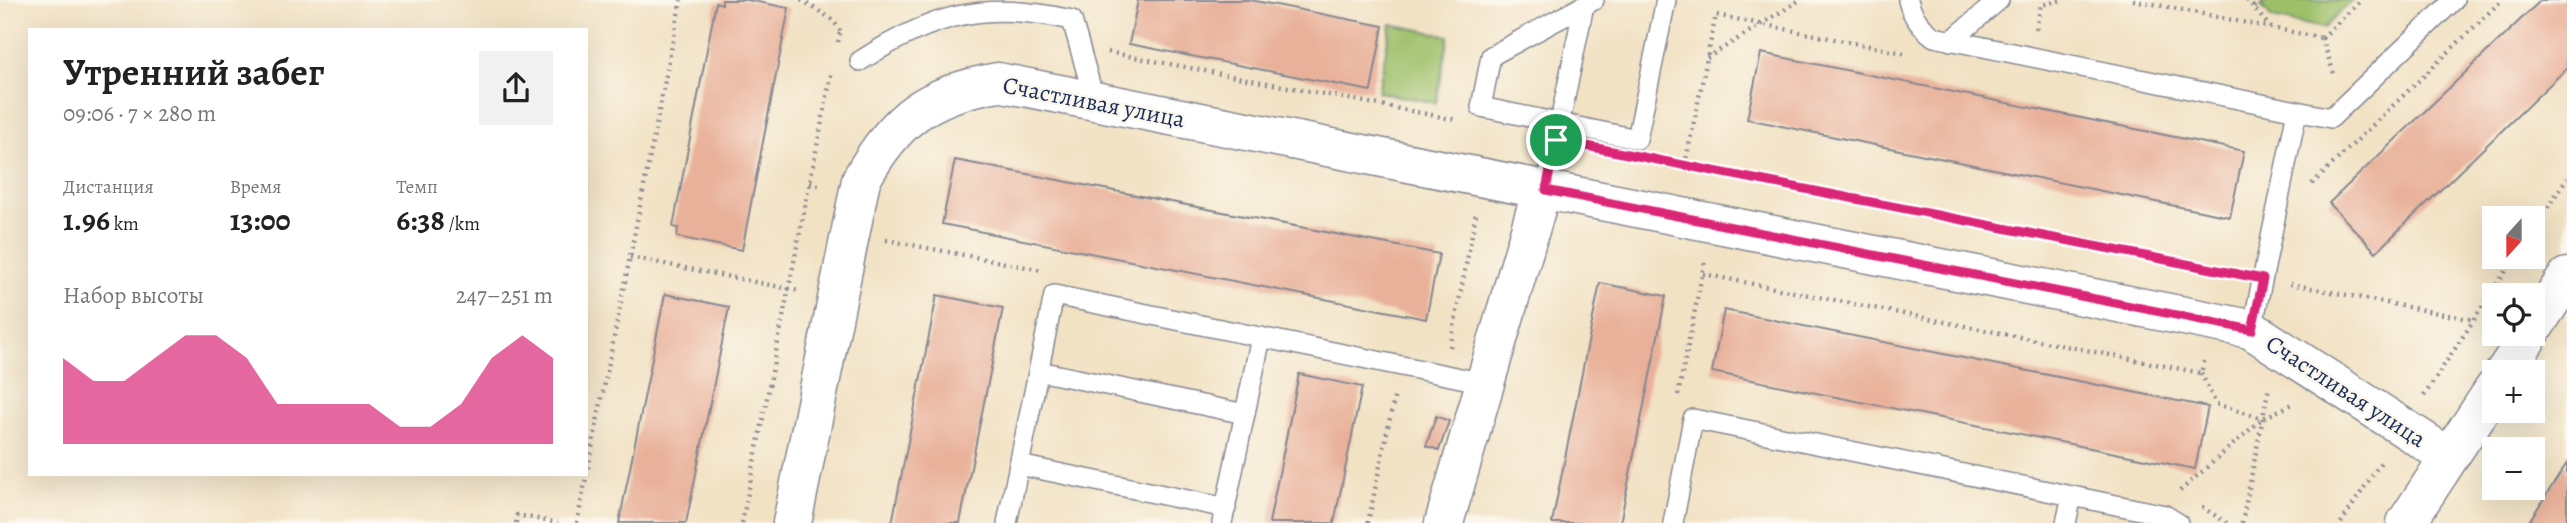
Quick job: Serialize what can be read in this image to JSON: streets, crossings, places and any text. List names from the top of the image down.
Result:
{
  "streets": {
    "street": ["Счастливая улица"]
  },
  "north": "bottom",
  "page": {
    "heading": ["Утренний забег", "09:06 · 7 × 280 m"],
    "stats": [
      ["Дистанция", "1.96 km"],
      ["Время", "13:00"],
      ["Темп", "6:38 /km"]
    ],
    "map_buttons": ["+", "−"],
    "chart": ["Набор высоты", "247–251 m"]
  }
}
